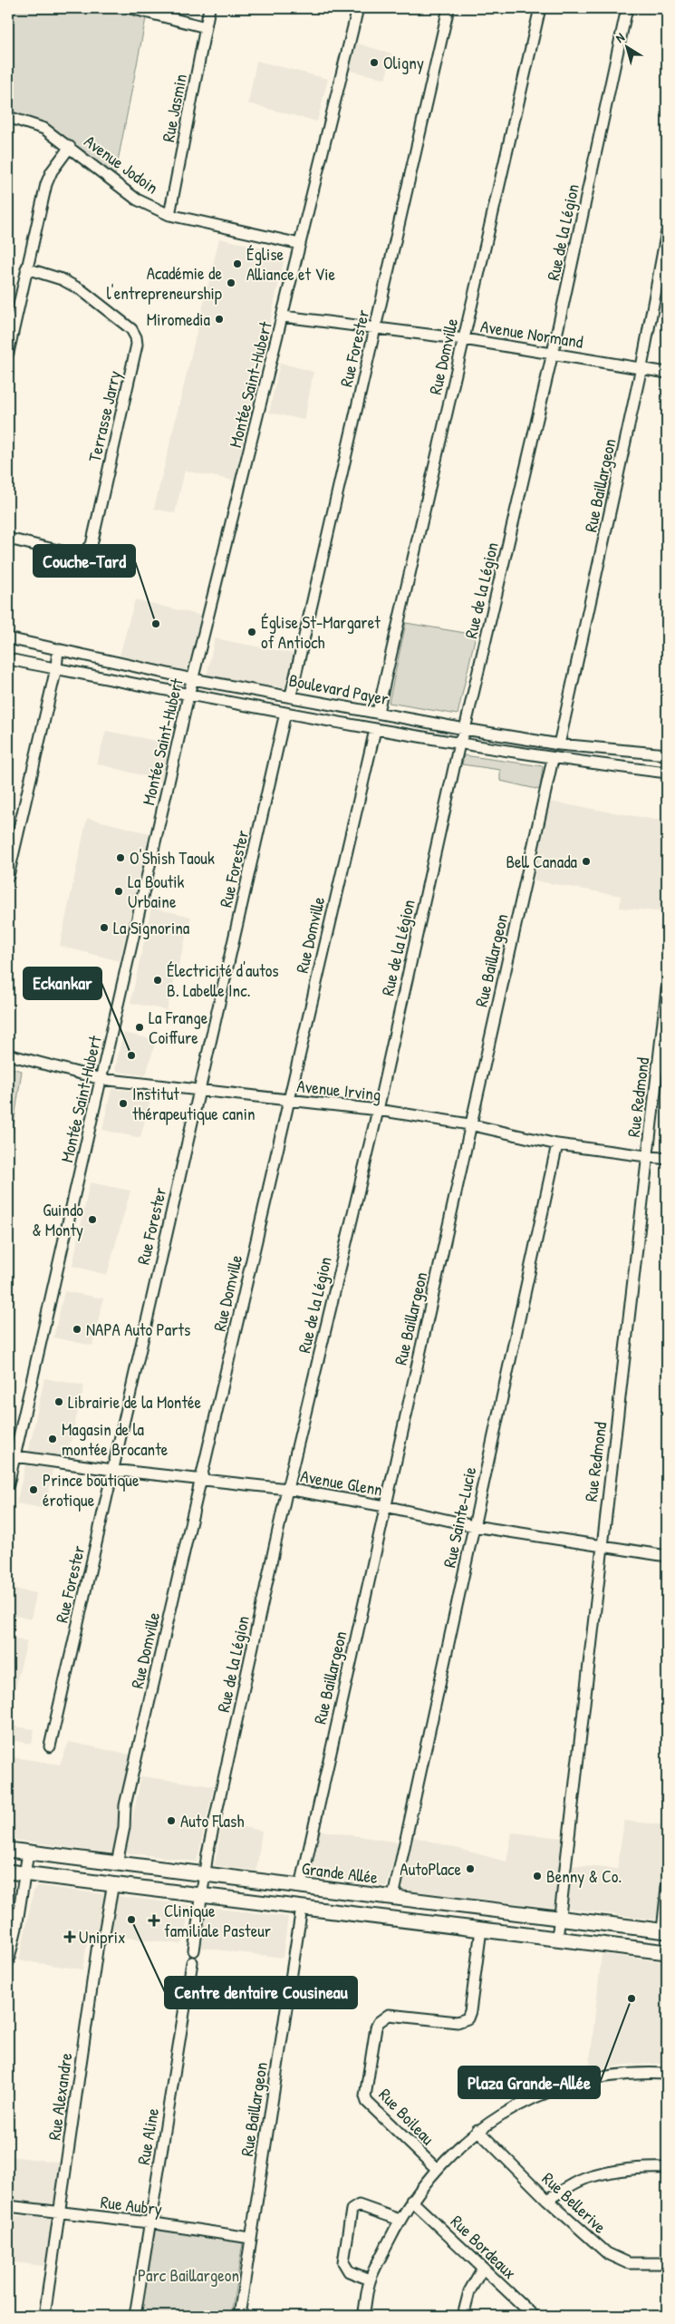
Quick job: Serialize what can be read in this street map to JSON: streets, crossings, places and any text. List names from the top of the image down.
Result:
{
  "streets": {
    "main road": ["Grande Allée"],
    "street": [
      "Rue Jasmin",
      "Avenue Jodoin",
      "Rue de la Légion",
      "Avenue Normand",
      "Rue Forester",
      "Rue Domville",
      "Montée Saint-Hubert",
      "Terrasse Jarry",
      "Rue Baillargeon",
      "Boulevard Payer",
      "Avenue Irving",
      "Rue Redmond",
      "Avenue Glenn",
      "Rue Sainte-Lucie",
      "Rue Alexandre",
      "Rue Boileau",
      "Rue Aline",
      "Rue Bellerive",
      "Rue Aubry",
      "Rue Bordeaux"
    ]
  },
  "crossings": [
    ["Rue Jasmin", "Avenue Jodoin"],
    ["Avenue Jodoin", "Montée Saint-Hubert"],
    ["Rue de la Légion", "Avenue Normand"],
    ["Rue de la Légion", "Boulevard Payer"],
    ["Rue de la Légion", "Avenue Irving"],
    ["Rue de la Légion", "Avenue Glenn"],
    ["Rue de la Légion", "Grande Allée"],
    ["Avenue Normand", "Rue Forester"],
    ["Avenue Normand", "Rue Domville"],
    ["Avenue Normand", "Montée Saint-Hubert"],
    ["Avenue Normand", "Rue Baillargeon"],
    ["Rue Forester", "Boulevard Payer"],
    ["Rue Forester", "Avenue Irving"],
    ["Rue Forester", "Avenue Glenn"],
    ["Rue Domville", "Boulevard Payer"],
    ["Rue Domville", "Avenue Irving"],
    ["Rue Domville", "Avenue Glenn"],
    ["Rue Domville", "Grande Allée"],
    ["Montée Saint-Hubert", "Boulevard Payer"],
    ["Montée Saint-Hubert", "Avenue Irving"],
    ["Montée Saint-Hubert", "Avenue Glenn"],
    ["Rue Baillargeon", "Boulevard Payer"],
    ["Rue Baillargeon", "Avenue Irving"],
    ["Rue Baillargeon", "Avenue Glenn"],
    ["Rue Baillargeon", "Grande Allée"],
    ["Rue Baillargeon", "Rue Aubry"],
    ["Avenue Irving", "Rue Redmond"],
    ["Avenue Irving", "Rue Sainte-Lucie"],
    ["Rue Redmond", "Avenue Glenn"],
    ["Rue Redmond", "Grande Allée"],
    ["Avenue Glenn", "Rue Sainte-Lucie"],
    ["Rue Sainte-Lucie", "Grande Allée"],
    ["Rue Alexandre", "Rue Aubry"],
    ["Rue Aline", "Rue Aubry"]
  ],
  "parks": ["Parc Baillargeon"],
  "places": {
    "other": [
      "Oligny",
      "Église Alliance et Vie",
      "Académie de l'entrepreneurship",
      "Miromedia",
      "Couche-Tard",
      "Église St-Margaret of Antioch",
      "O'Shish Taouk",
      "Bell Canada",
      "La Boutik Urbaine",
      "La Signorina",
      "Électricité d'autos B. Labelle Inc.",
      "La Frange Coiffure",
      "Eckankar",
      "Institut thérapeutique canin",
      "Guindo & Monty",
      "NAPA Auto Parts",
      "Librairie de la Montée",
      "Magasin de la montée Brocante",
      "Prince boutique érotique",
      "Auto Flash",
      "AutoPlace",
      "Benny & Co.",
      "Centre dentaire Cousineau",
      "Plaza Grande-Allée"
    ],
    "health": ["Clinique familiale Pasteur", "Uniprix"]
  },
  "north": "top left"
}
